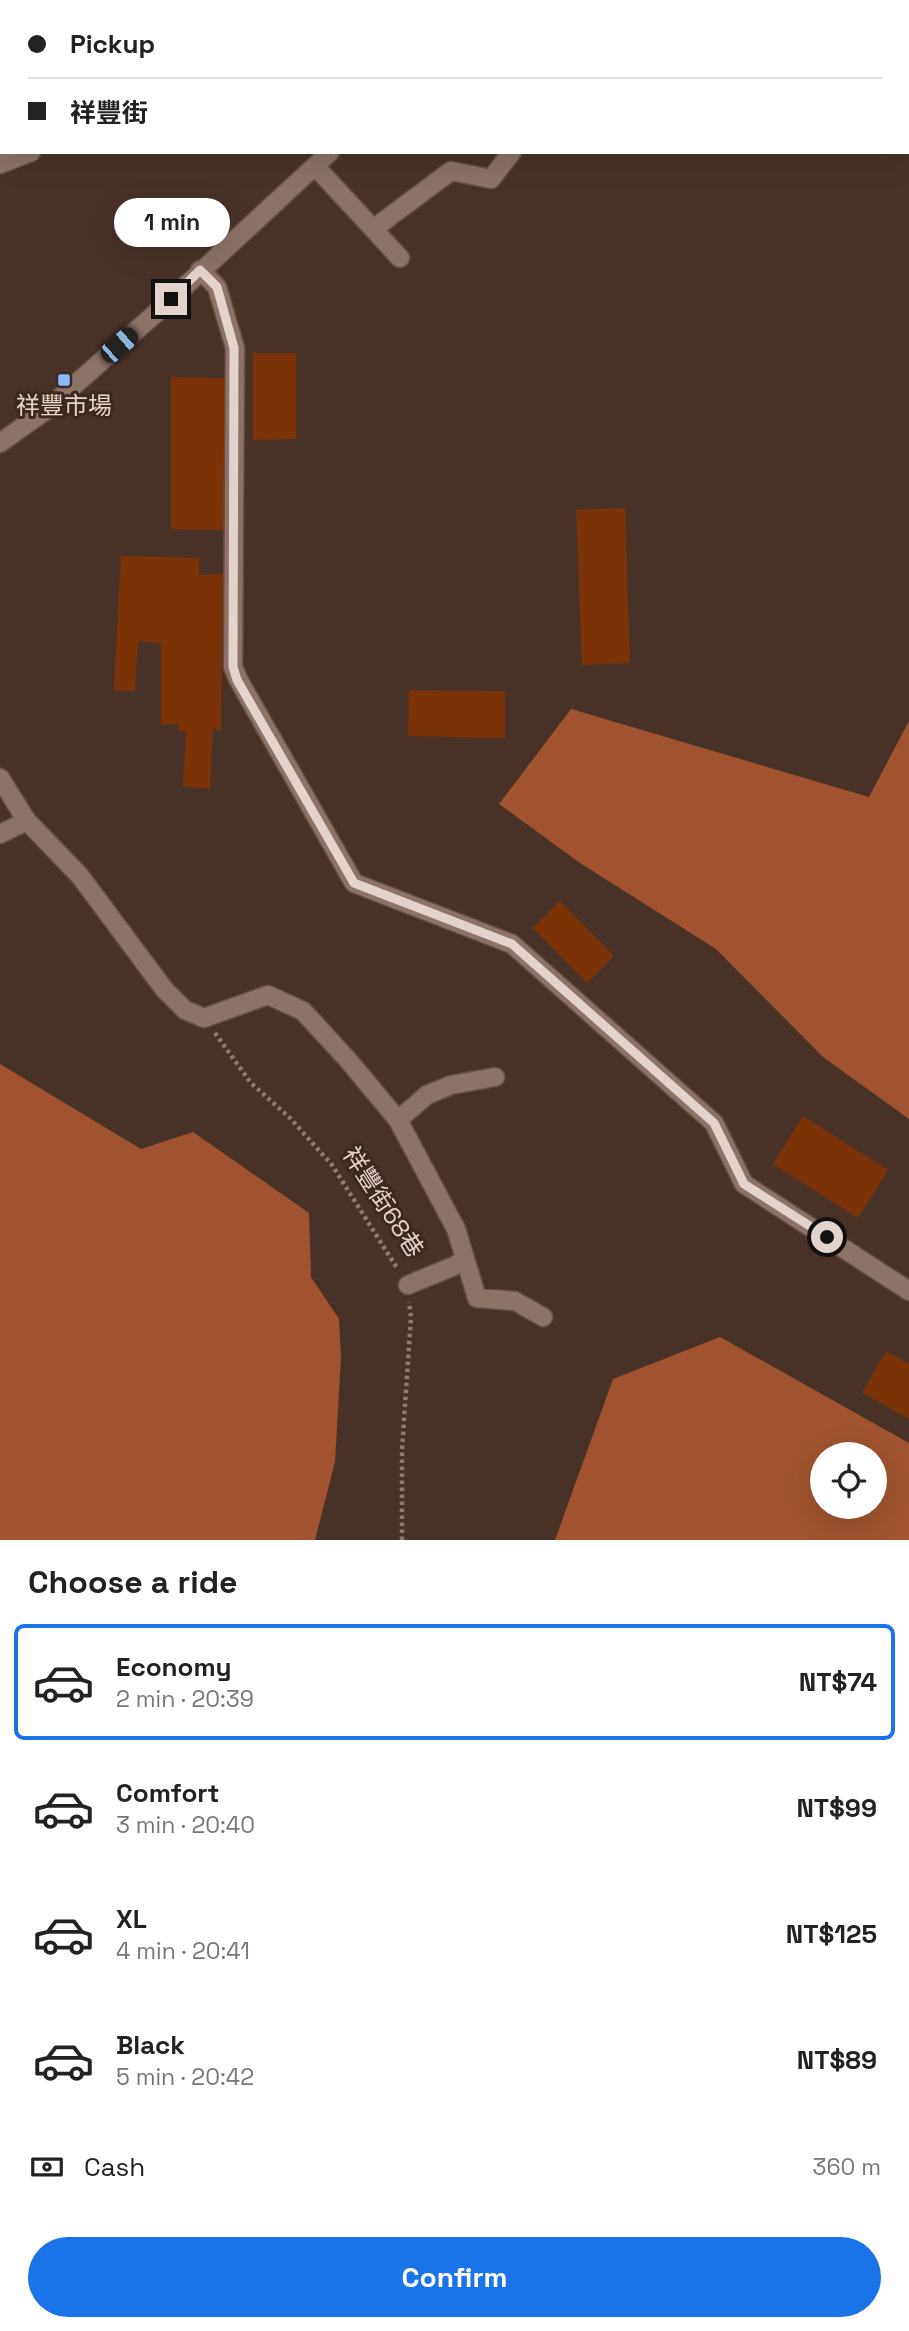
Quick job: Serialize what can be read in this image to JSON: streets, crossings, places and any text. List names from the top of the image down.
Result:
{
  "streets": {
    "street": ["祥豐街68巷"]
  },
  "places": {
    "transit": ["祥豐市場"]
  },
  "page": {
    "banner": ["Pickup", "祥豐街"],
    "bubble": "1 min",
    "heading": "Choose a ride",
    "list": [
      {
        "name": "Economy",
        "note": "2 min · 20:39",
        "value": "NT$74"
      },
      {
        "name": "Comfort",
        "note": "3 min · 20:40",
        "value": "NT$99"
      },
      {
        "name": "XL",
        "note": "4 min · 20:41",
        "value": "NT$125"
      },
      {
        "name": "Black",
        "note": "5 min · 20:42",
        "value": "NT$89"
      }
    ],
    "pay": ["Cash", "360 m"],
    "buttons": "Confirm"
  }
}
